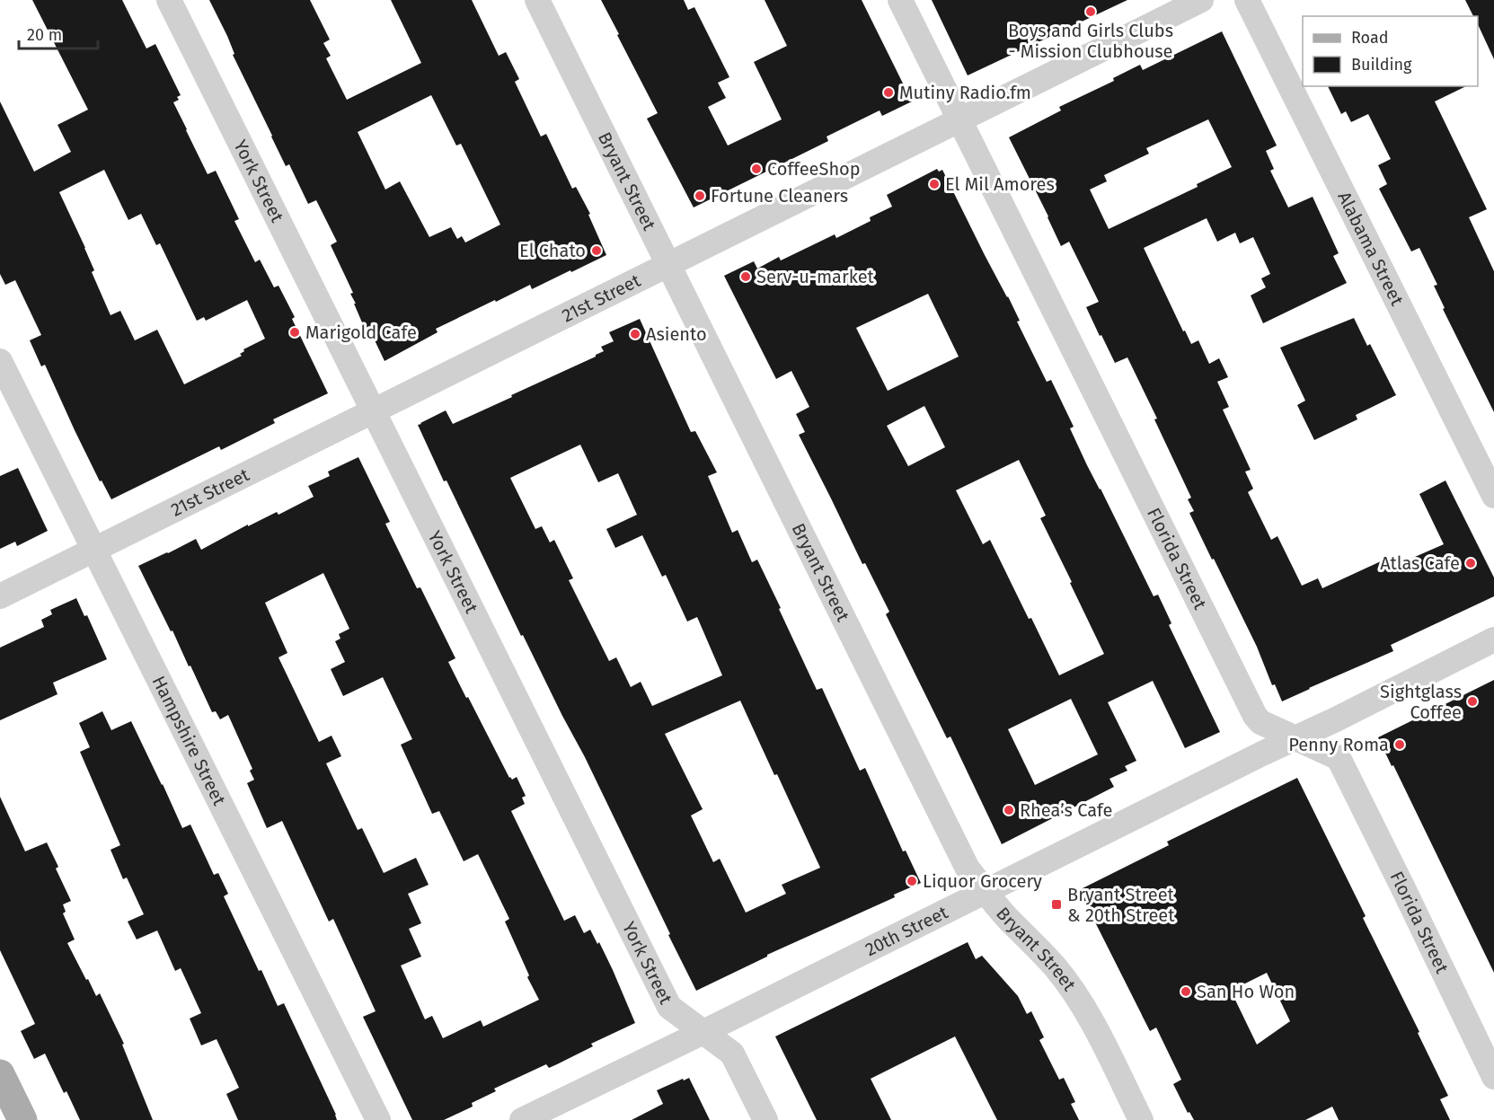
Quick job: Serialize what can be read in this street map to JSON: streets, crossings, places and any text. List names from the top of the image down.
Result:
{
  "streets": {
    "street": [
      "York Street",
      "Bryant Street",
      "Alabama Street",
      "21st Street",
      "Florida Street",
      "Hampshire Street",
      "20th Street"
    ]
  },
  "crossings": [
    ["York Street", "21st Street"],
    ["York Street", "20th Street"],
    ["Bryant Street", "21st Street"],
    ["Bryant Street", "20th Street"],
    ["21st Street", "Florida Street"],
    ["21st Street", "Hampshire Street"],
    ["Florida Street", "20th Street"]
  ],
  "places": {
    "other": [
      "Boys and Girls Clubs - Mission Clubhouse",
      "Mutiny Radio.fm",
      "CoffeeShop",
      "El Mil Amores",
      "Fortune Cleaners",
      "El Chato",
      "Serv-u-market",
      "Marigold Cafe",
      "Asiento",
      "Atlas Cafe",
      "Sightglass Coffee",
      "Penny Roma",
      "Rhea’s Cafe",
      "Liquor Grocery",
      "San Ho Won"
    ],
    "transit": ["Bryant Street & 20th Street"]
  },
  "legend": ["Road", "Building"],
  "scale_bar": "20 m"
}
